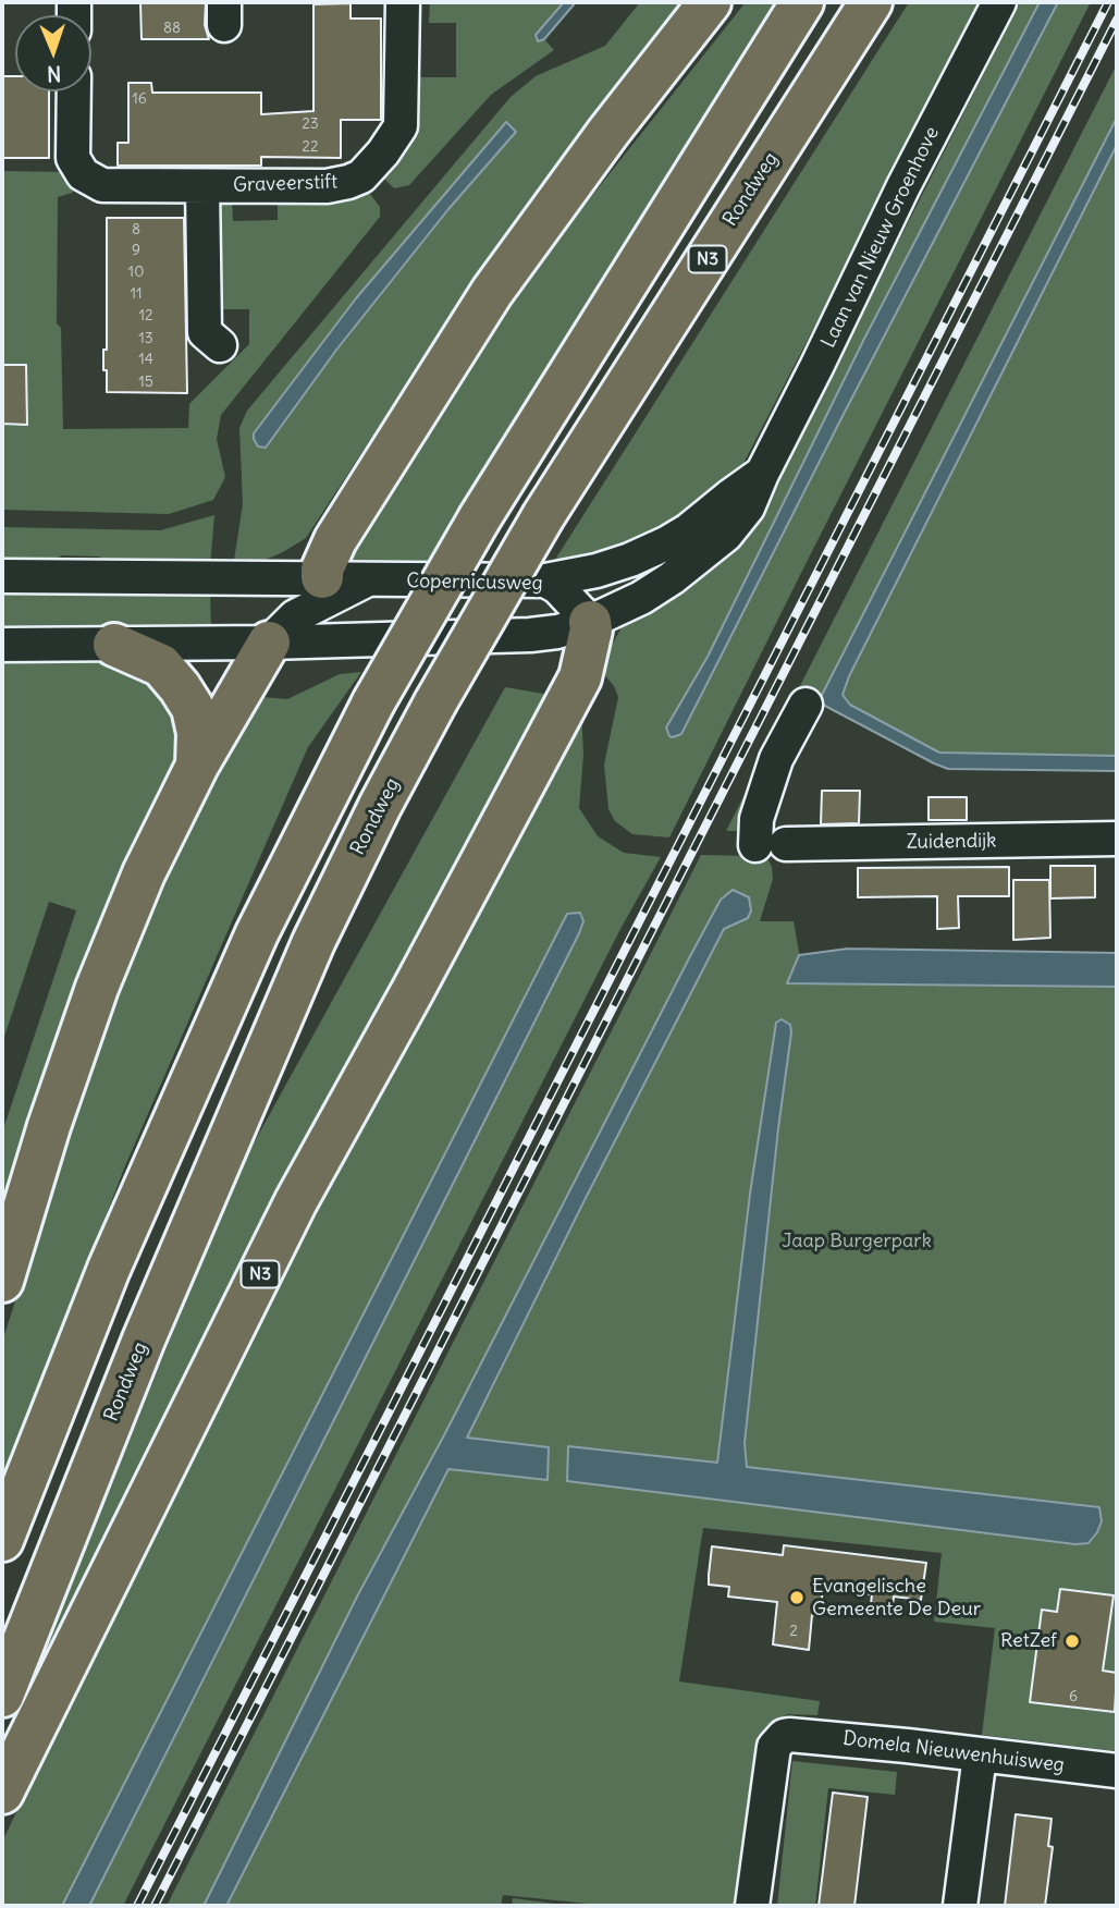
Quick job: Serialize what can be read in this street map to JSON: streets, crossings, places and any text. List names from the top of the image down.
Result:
{
  "streets": {
    "highway": ["Rondweg", "N3"],
    "street": [
      "Graveerstift",
      "Laan van Nieuw Groenhove",
      "Copernicusweg",
      "Zuidendijk",
      "Domela Nieuwenhuisweg"
    ]
  },
  "crossings": [
    ["Laan van Nieuw Groenhove", "N3"],
    ["Laan van Nieuw Groenhove", "Copernicusweg"],
    ["N3", "Copernicusweg"]
  ],
  "parks": ["Jaap Burgerpark"],
  "places": ["Evangelische Gemeente De Deur", "RetZef"],
  "house_numbers": [
    "88",
    "16",
    "23",
    "22",
    "8",
    "9",
    "10",
    "11",
    "12",
    "13",
    "14",
    "15",
    "2",
    "6"
  ],
  "north": "bottom"
}
